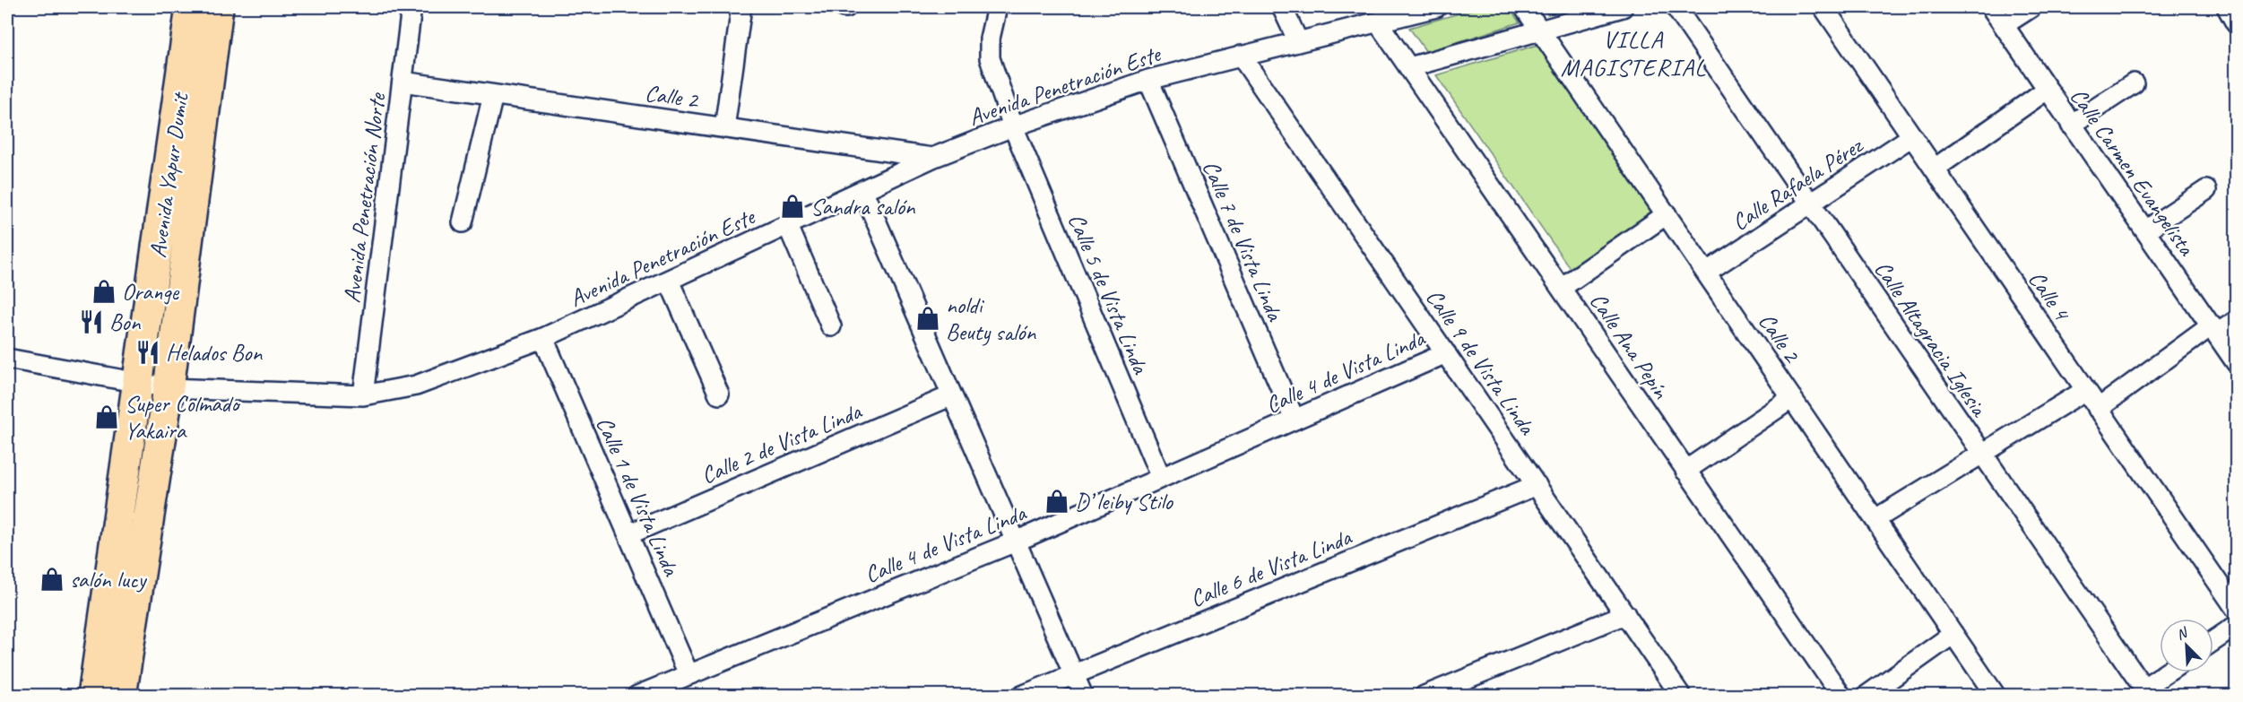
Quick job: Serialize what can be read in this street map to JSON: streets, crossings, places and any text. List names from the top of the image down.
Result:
{
  "streets": {
    "main road": ["Avenida Yapur Dumit"],
    "street": [
      "Avenida Penetración Este",
      "Calle 2",
      "Calle Carmen Evangelista",
      "Calle Rafaela Pérez",
      "Avenida Penetración Norte",
      "Calle 7 de Vista Linda",
      "Calle 5 de Vista Linda",
      "Calle 4",
      "Calle Altagracia Iglesia",
      "Calle Ana Pepín",
      "Calle 9 de Vista Linda",
      "Calle 4 de Vista Linda",
      "Calle 2 de Vista Linda",
      "Calle 1 de Vista Linda",
      "Calle 6 de Vista Linda"
    ]
  },
  "crossings": [
    ["Avenida Penetración Este", "Calle 2"],
    ["Avenida Penetración Este", "Avenida Yapur Dumit"],
    ["Avenida Penetración Este", "Avenida Penetración Norte"],
    ["Avenida Penetración Este", "Calle 7 de Vista Linda"],
    ["Avenida Penetración Este", "Calle 5 de Vista Linda"],
    ["Avenida Penetración Este", "Calle Ana Pepín"],
    ["Avenida Penetración Este", "Calle 9 de Vista Linda"],
    ["Avenida Penetración Este", "Calle 1 de Vista Linda"],
    ["Calle 2", "Calle Rafaela Pérez"],
    ["Calle 2", "Avenida Penetración Norte"],
    ["Calle Rafaela Pérez", "Calle 4"],
    ["Calle Rafaela Pérez", "Calle Altagracia Iglesia"],
    ["Calle 7 de Vista Linda", "Calle 4 de Vista Linda"],
    ["Calle 5 de Vista Linda", "Calle 4 de Vista Linda"],
    ["Calle 9 de Vista Linda", "Calle 4 de Vista Linda"],
    ["Calle 9 de Vista Linda", "Calle 6 de Vista Linda"],
    ["Calle 4 de Vista Linda", "Calle 1 de Vista Linda"],
    ["Calle 2 de Vista Linda", "Calle 1 de Vista Linda"]
  ],
  "districts": ["VILLA MAGISTERIAL"],
  "places": {
    "shop": [
      "Sandra salón",
      "Orange",
      "noldi Beuty salón",
      "Super Colmado Yakaira",
      "D’ leiby Stilo",
      "salón lucy"
    ],
    "restaurant": ["Bon", "Helados Bon"]
  },
  "north": "top left"
}
